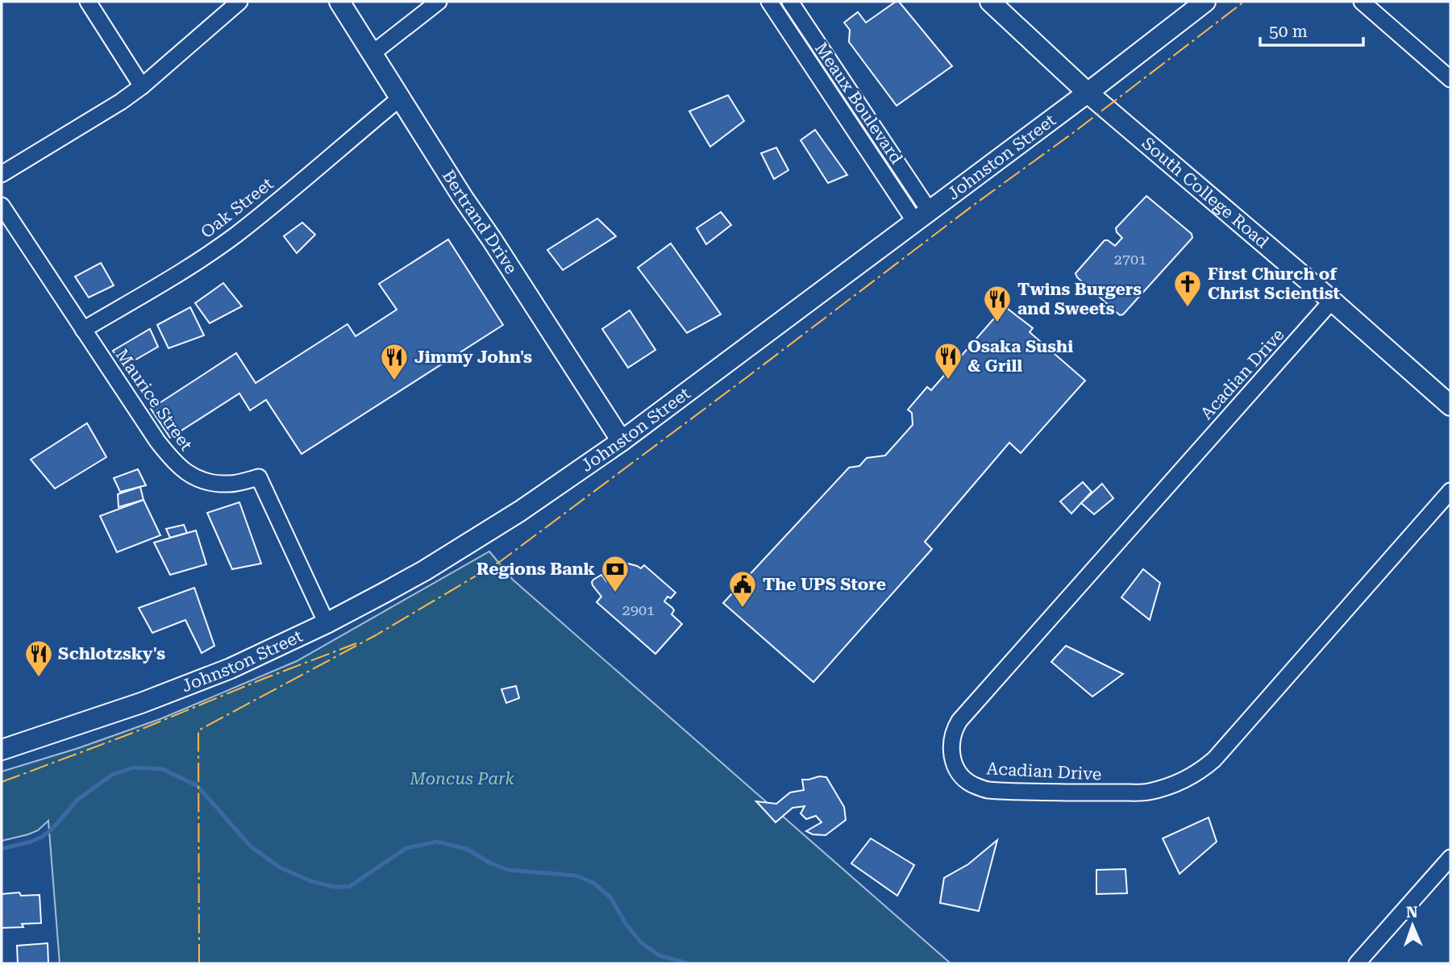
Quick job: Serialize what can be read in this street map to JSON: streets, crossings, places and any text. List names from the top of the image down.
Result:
{
  "streets": {
    "main road": ["Johnston Street", "South College Road", "Bertrand Drive"],
    "street": [
      "Meaux Boulevard",
      "Oak Street",
      "Acadian Drive",
      "Maurice Street"
    ]
  },
  "crossings": [
    ["Meaux Boulevard", "Johnston Street"],
    ["Johnston Street", "South College Road"],
    ["Johnston Street", "Bertrand Drive"],
    ["Johnston Street", "Maurice Street"],
    ["South College Road", "Acadian Drive"],
    ["Oak Street", "Bertrand Drive"],
    ["Oak Street", "Maurice Street"]
  ],
  "parks": ["Moncus Park"],
  "places": {
    "church": ["First Church of Christ Scientist"],
    "restaurant": [
      "Twins Burgers and Sweets",
      "Osaka Sushi & Grill",
      "Jimmy John's",
      "Schlotzsky's"
    ],
    "bank": ["Regions Bank"],
    "public building": ["The UPS Store"]
  },
  "house_numbers": ["2701", "2901"],
  "scale_bar": "50 m",
  "north": "top"
}
